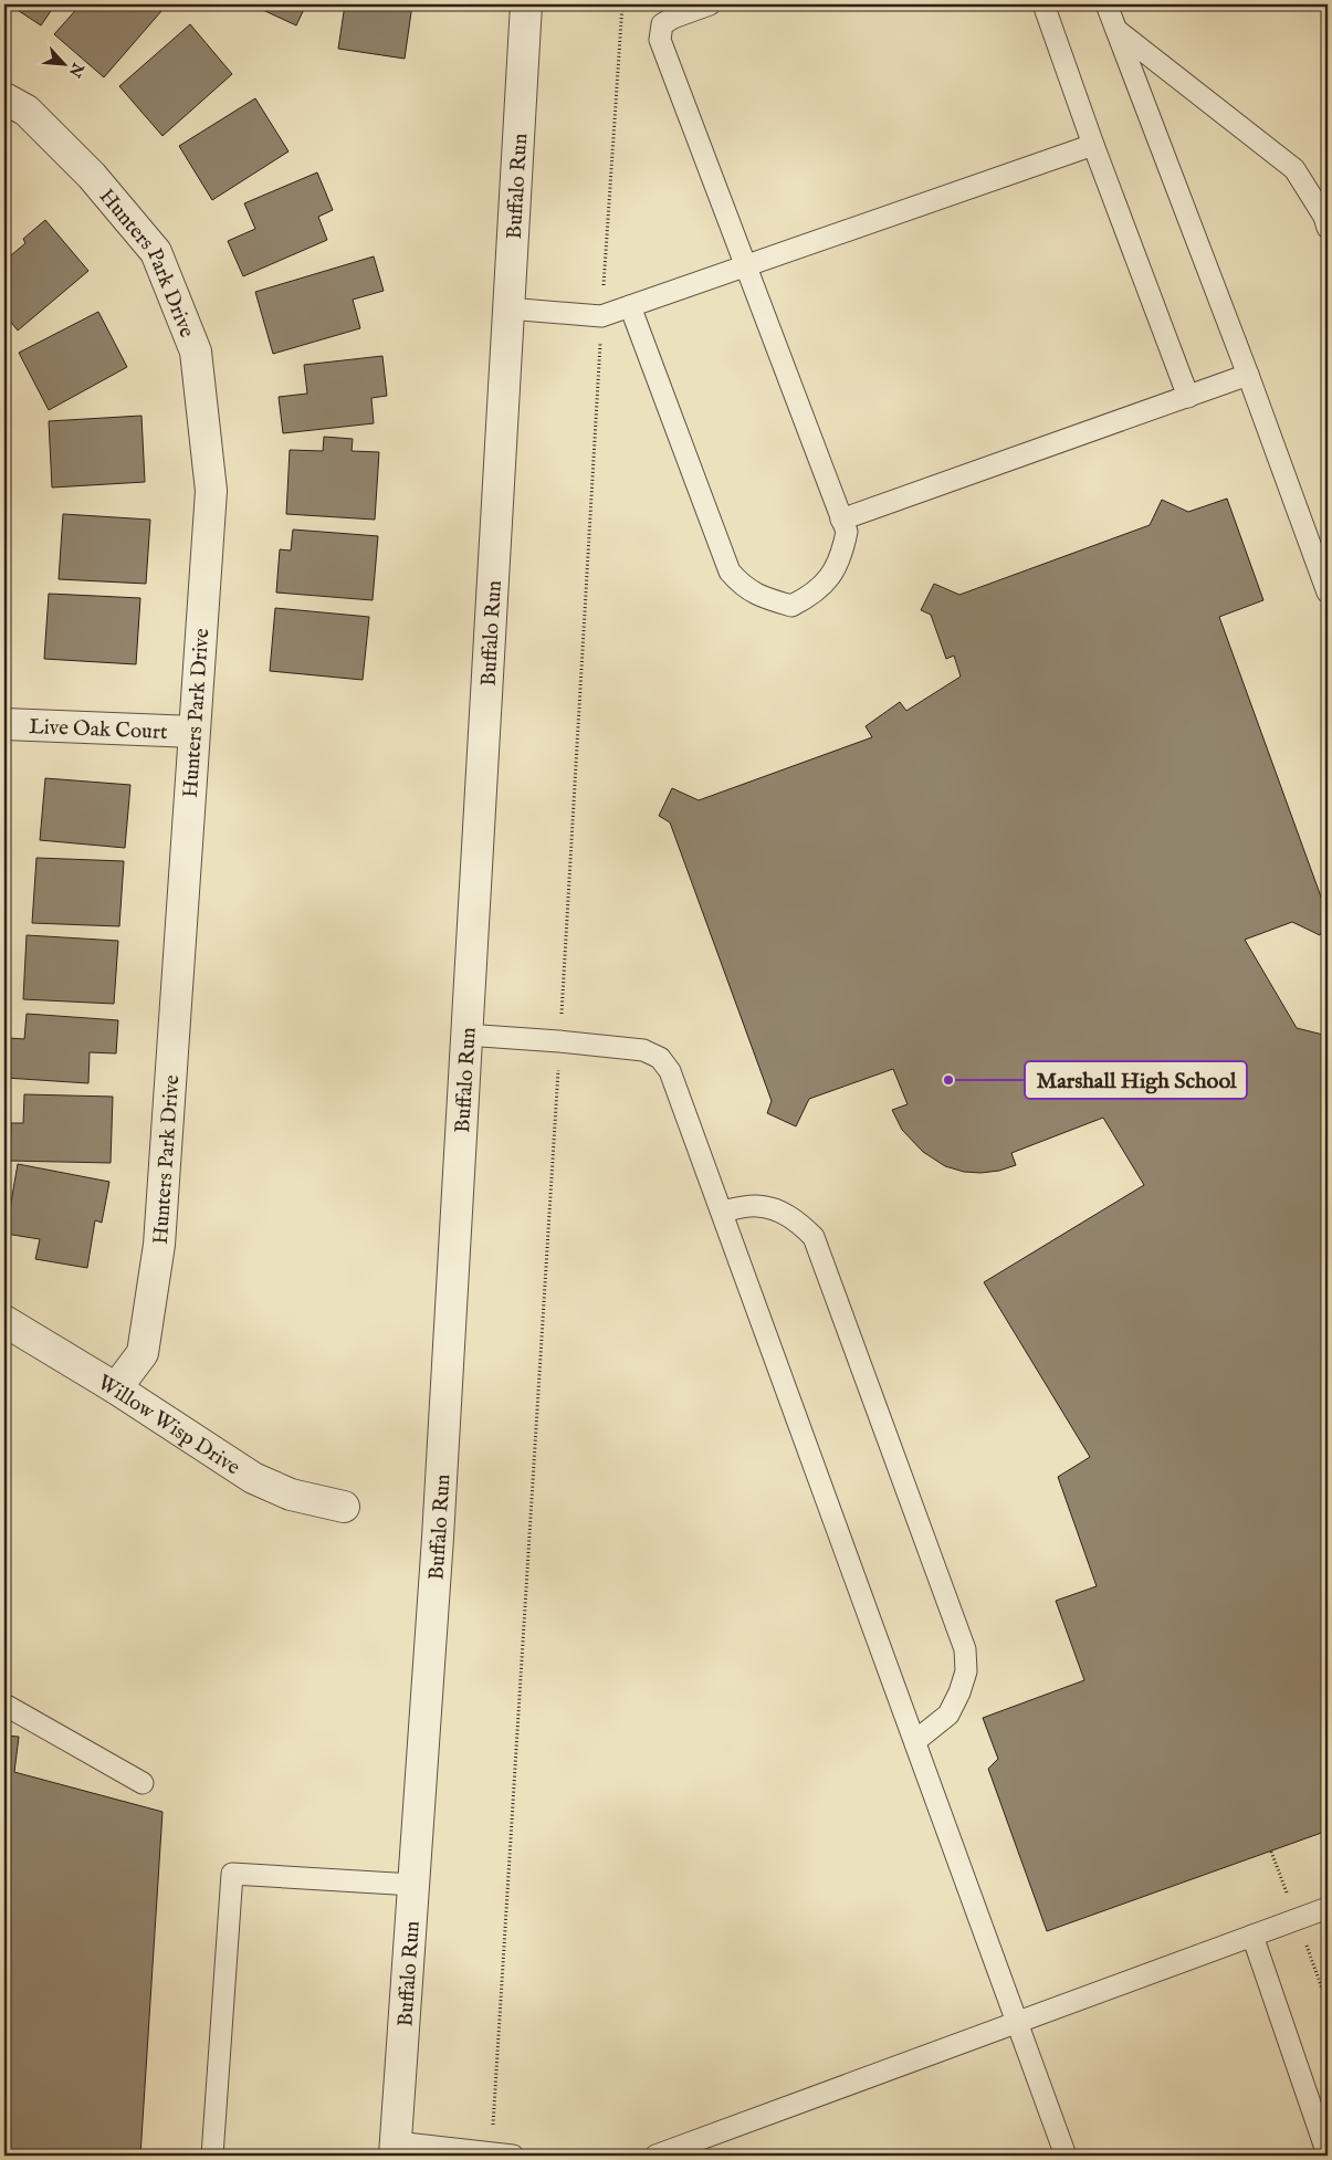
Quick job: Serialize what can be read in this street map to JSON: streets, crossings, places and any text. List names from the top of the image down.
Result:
{
  "streets": {
    "street": [
      "Buffalo Run",
      "Hunters Park Drive",
      "Live Oak Court",
      "Willow Wisp Drive"
    ]
  },
  "crossings": [
    ["Hunters Park Drive", "Live Oak Court"],
    ["Hunters Park Drive", "Willow Wisp Drive"]
  ],
  "places": ["Marshall High School"],
  "north": "bottom right"
}
